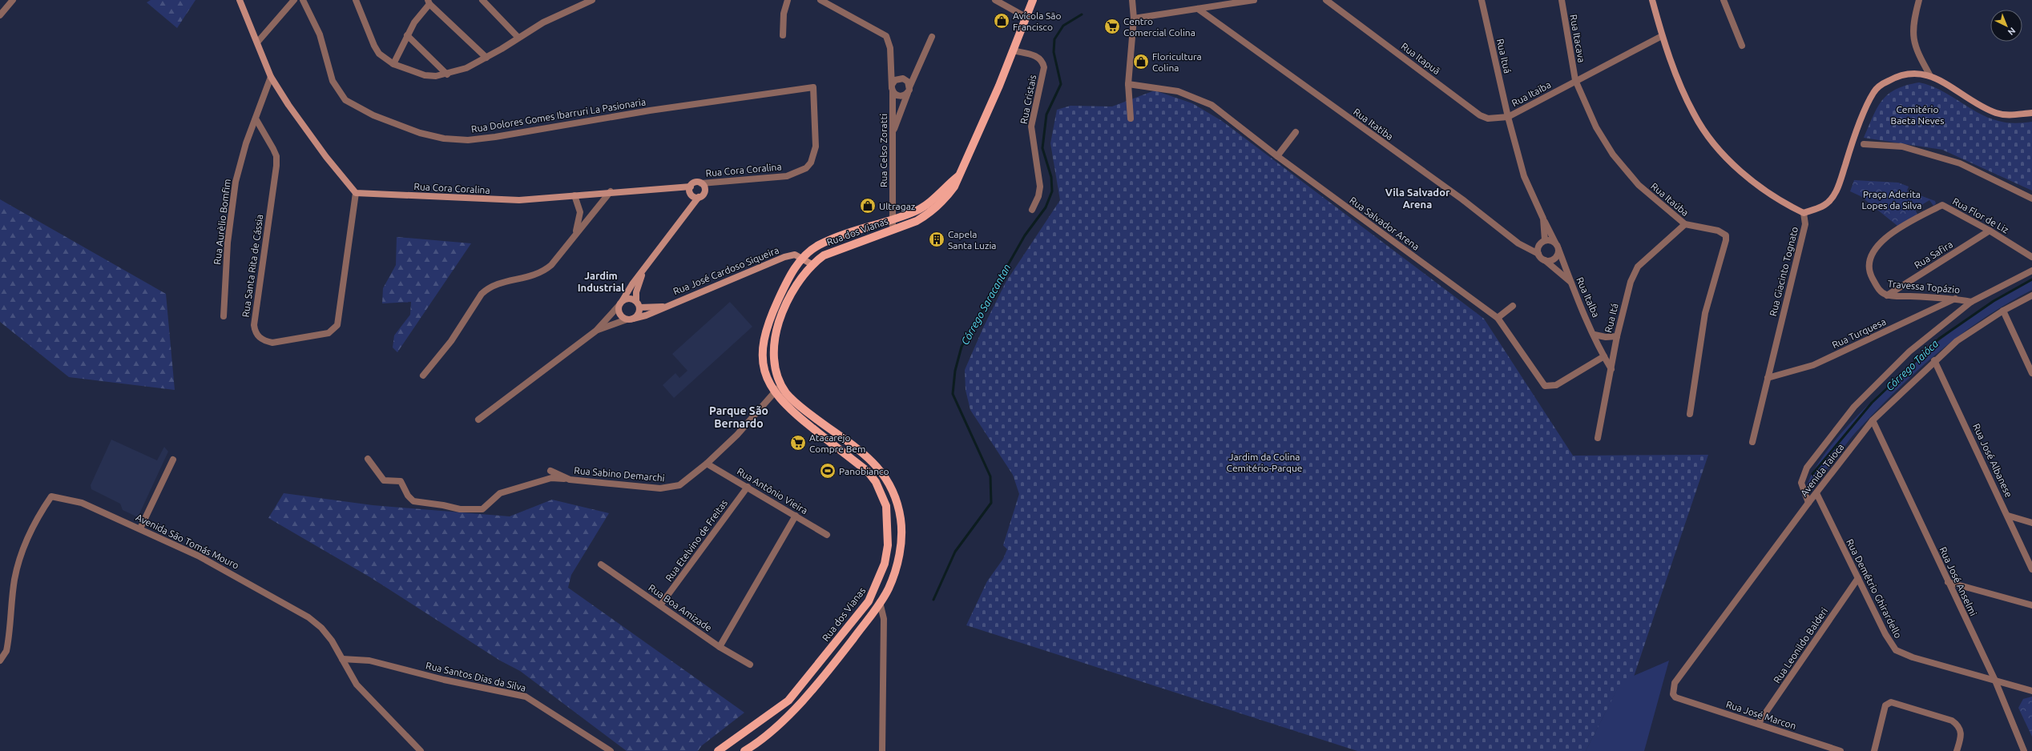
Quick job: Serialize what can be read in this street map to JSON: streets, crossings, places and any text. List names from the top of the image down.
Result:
{
  "streets": {
    "main road": ["Rua dos Vianas"],
    "street": [
      "Rua Itacava",
      "Rua Ituá",
      "Rua Itapuã",
      "Rua Itaiba",
      "Rua Cristais",
      "Rua Dolores Gomes Ibarruri La Pasionaria",
      "Rua Itatiba",
      "Rua Celso Zoratti",
      "Rua Cora Coralina",
      "Rua Itaúba",
      "Rua Flor de Liz",
      "Rua Aurèlio Bomfim",
      "Rua Salvador Arena",
      "Rua Safira",
      "Rua Santa Rita de Cássia",
      "Rua José Cardoso Siqueira",
      "Rua Giacinto Tognato",
      "Travessa Topázio",
      "Rua Italba",
      "Rua Itá",
      "Rua Turquesa",
      "Rua José Albanese",
      "Avenida Taioca",
      "Rua Sabino Demarchi",
      "Rua Antônio Vieira",
      "Rua Etelvino de Freitas",
      "Avenida São Tomás Mouro",
      "Rua José Anselmi",
      "Rua Demétrio Ghirardello",
      "Rua Boa Amizade",
      "Rua Leonildo Balderi",
      "Rua Santos Dias da Silva",
      "Rua José Marcon"
    ]
  },
  "crossings": [
    ["Rua Itacava", "Rua Itaiba"],
    ["Rua Itacava", "Rua Itaúba"],
    ["Rua Ituá", "Rua Itapuã"],
    ["Rua Ituá", "Rua Itaiba"],
    ["Rua Itapuã", "Rua Itaiba"],
    ["Rua Itaiba", "Rua Itatiba"],
    ["Rua Itaiba", "Rua Itaúba"],
    ["Rua Itaiba", "Rua Italba"],
    ["Rua Cristais", "Rua dos Vianas"],
    ["Rua Dolores Gomes Ibarruri La Pasionaria", "Rua Cora Coralina"],
    ["Rua Itatiba", "Rua Italba"],
    ["Rua Celso Zoratti", "Rua dos Vianas"],
    ["Rua Cora Coralina", "Rua Santa Rita de Cássia"],
    ["Rua Itaúba", "Rua Itá"],
    ["Rua Flor de Liz", "Rua Safira"],
    ["Rua Flor de Liz", "Travessa Topázio"],
    ["Rua Aurèlio Bomfim", "Rua Santa Rita de Cássia"],
    ["Rua Salvador Arena", "Rua Italba"],
    ["Rua dos Vianas", "Rua José Cardoso Siqueira"],
    ["Rua dos Vianas", "Rua Sabino Demarchi"],
    ["Rua Safira", "Travessa Topázio"],
    ["Rua Giacinto Tognato", "Rua Turquesa"],
    ["Travessa Topázio", "Rua Turquesa"],
    ["Rua Italba", "Rua Itá"],
    ["Rua José Albanese", "Avenida Taioca"],
    ["Avenida Taioca", "Rua José Anselmi"],
    ["Avenida Taioca", "Rua Demétrio Ghirardello"],
    ["Avenida Taioca", "Rua José Marcon"],
    ["Rua Sabino Demarchi", "Rua Antônio Vieira"],
    ["Rua Antônio Vieira", "Rua Etelvino de Freitas"],
    ["Rua Etelvino de Freitas", "Rua Boa Amizade"],
    ["Avenida São Tomás Mouro", "Rua Santos Dias da Silva"],
    ["Rua José Anselmi", "Rua Demétrio Ghirardello"],
    ["Rua Demétrio Ghirardello", "Rua Leonildo Balderi"],
    ["Rua Leonildo Balderi", "Rua José Marcon"]
  ],
  "districts": ["Vila Salvador Arena", "Jardim Industrial", "Parque São Bernardo"],
  "water": ["Córrego Saracantan", "Córrego Taióca"],
  "parks": ["Cemitério Baeta Neves", "Praça Aderita Lopes da Silva", "Jardim da Colina Cemitério-Parque"],
  "places": {
    "shop": ["Avícola São Francisco", "Floricultura Colina", "Ultragaz"],
    "supermarket": ["Centro Comercial Colina", "Atacarejo Compre Bem"],
    "building": ["Capela Santa Luzia"],
    "sports": ["Panobianco"]
  },
  "north": "bottom right"
}
